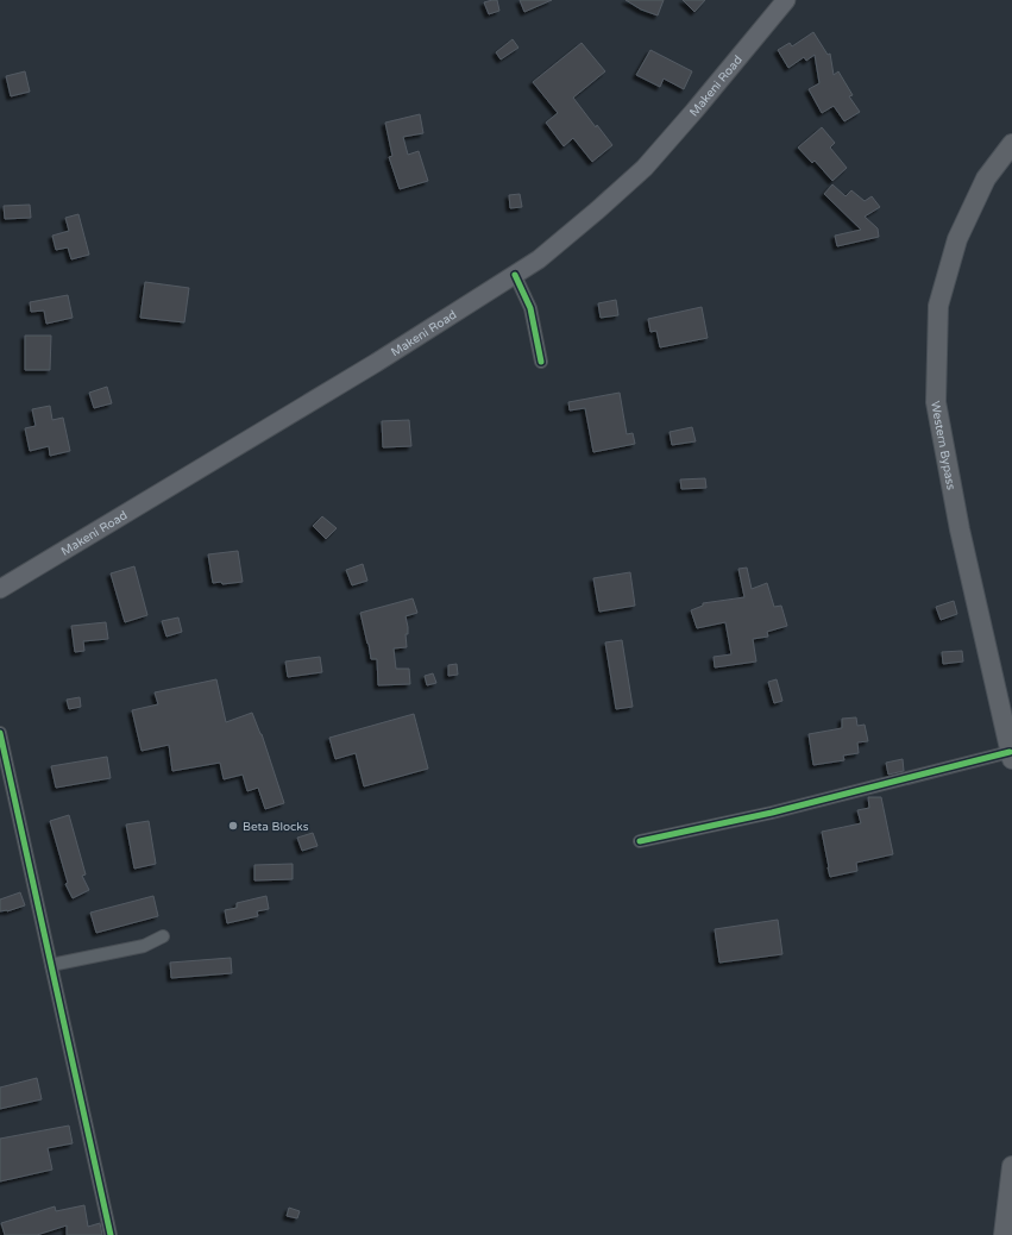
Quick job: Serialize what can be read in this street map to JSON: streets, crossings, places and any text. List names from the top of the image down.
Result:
{
  "streets": {
    "main road": ["Makeni Road", "Western Bypass"]
  },
  "places": ["Beta Blocks"]
}
